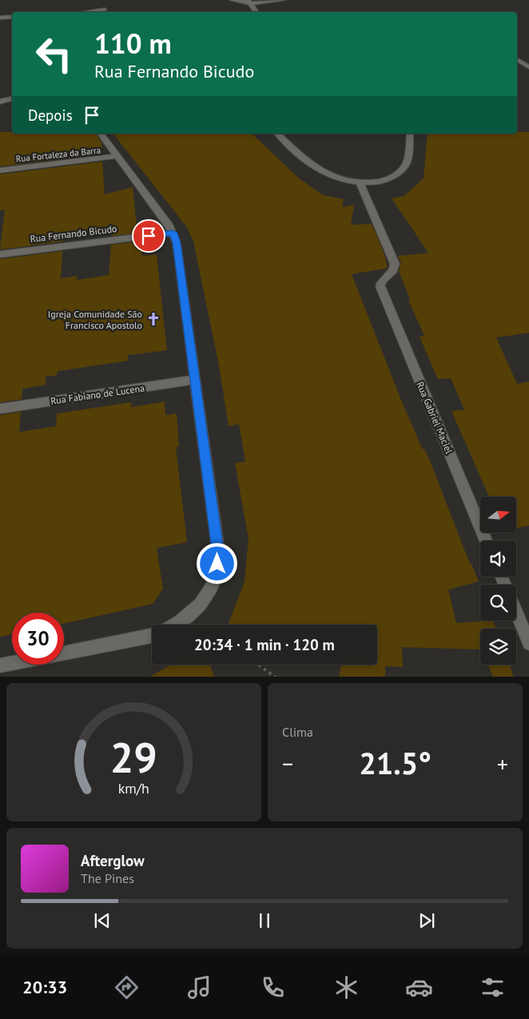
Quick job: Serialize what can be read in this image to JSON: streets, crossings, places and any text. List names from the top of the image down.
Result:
{
  "streets": {
    "street": [
      "Rua Fortaleza da Barra",
      "Rua Fernando Bicudo",
      "Rua Fabiano de Lucena",
      "Rua Gabriel Maciel"
    ]
  },
  "places": {
    "church": ["Igreja Comunidade São Francisco Apostolo"]
  },
  "north": "right",
  "page": {
    "turn": ["110 m", "Rua Fernando Bicudo"],
    "then": "Depois",
    "limit": "30",
    "trip": "20:34 · 1 min · 120 m",
    "tile": "Clima",
    "heat": ["−", "21.5°", "+"],
    "song": ["Afterglow", "The Pines"],
    "tabs": "20:33",
    "gauge": ["29", "km/h"]
  }
}
